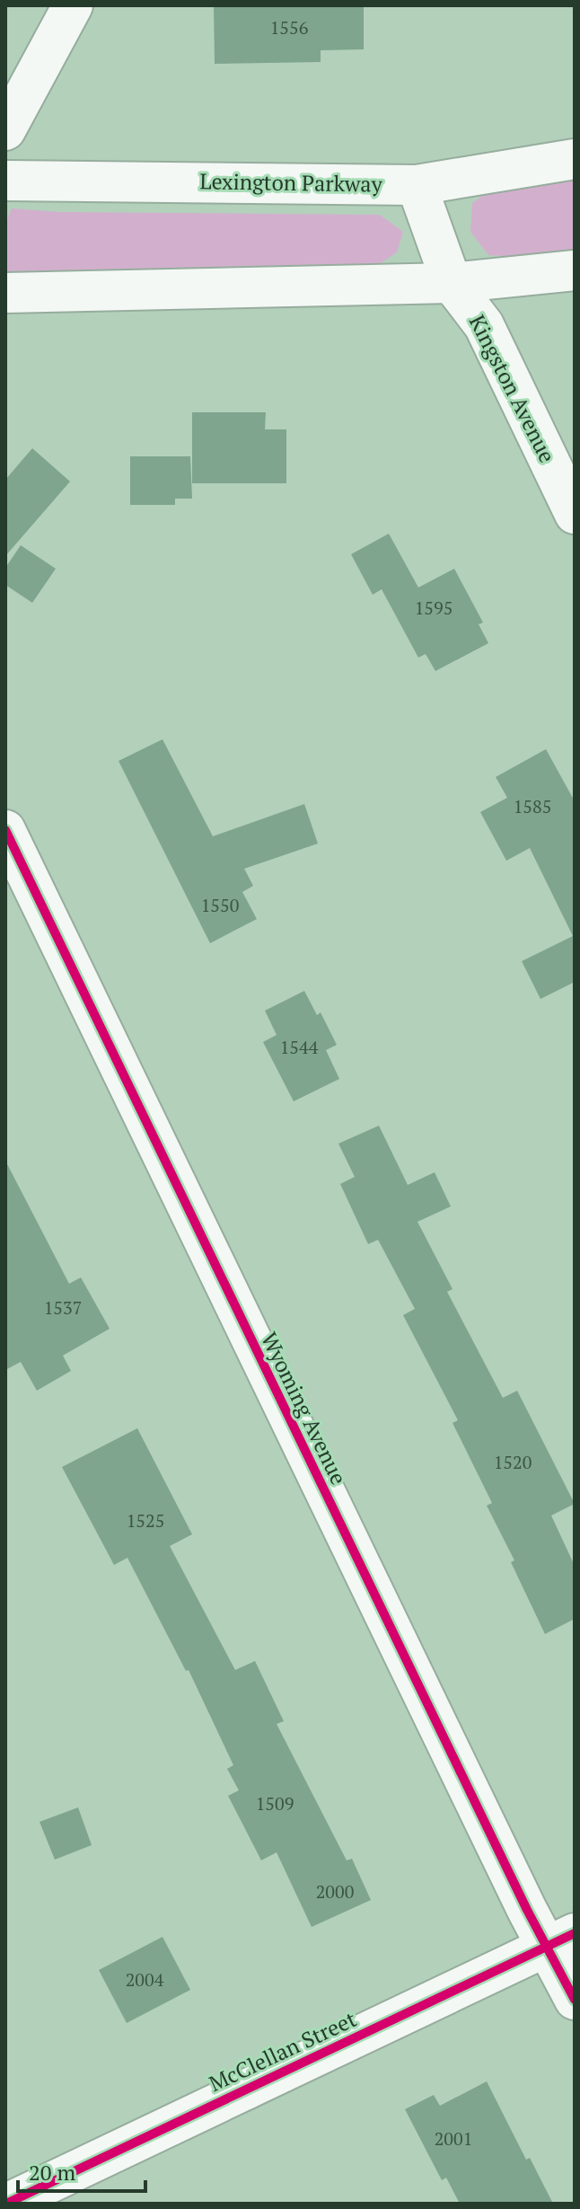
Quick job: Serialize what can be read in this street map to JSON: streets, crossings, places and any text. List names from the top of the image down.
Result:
{
  "streets": {
    "street": [
      "Lexington Parkway",
      "Kingston Avenue",
      "Wyoming Avenue",
      "McClellan Street"
    ]
  },
  "crossings": [
    ["Lexington Parkway", "Kingston Avenue"],
    ["Wyoming Avenue", "McClellan Street"]
  ],
  "house_numbers": [
    "1556",
    "1595",
    "1585",
    "1550",
    "1544",
    "1537",
    "1520",
    "1525",
    "1509",
    "2000",
    "2004",
    "2001"
  ],
  "scale_bar": "20 m"
}
